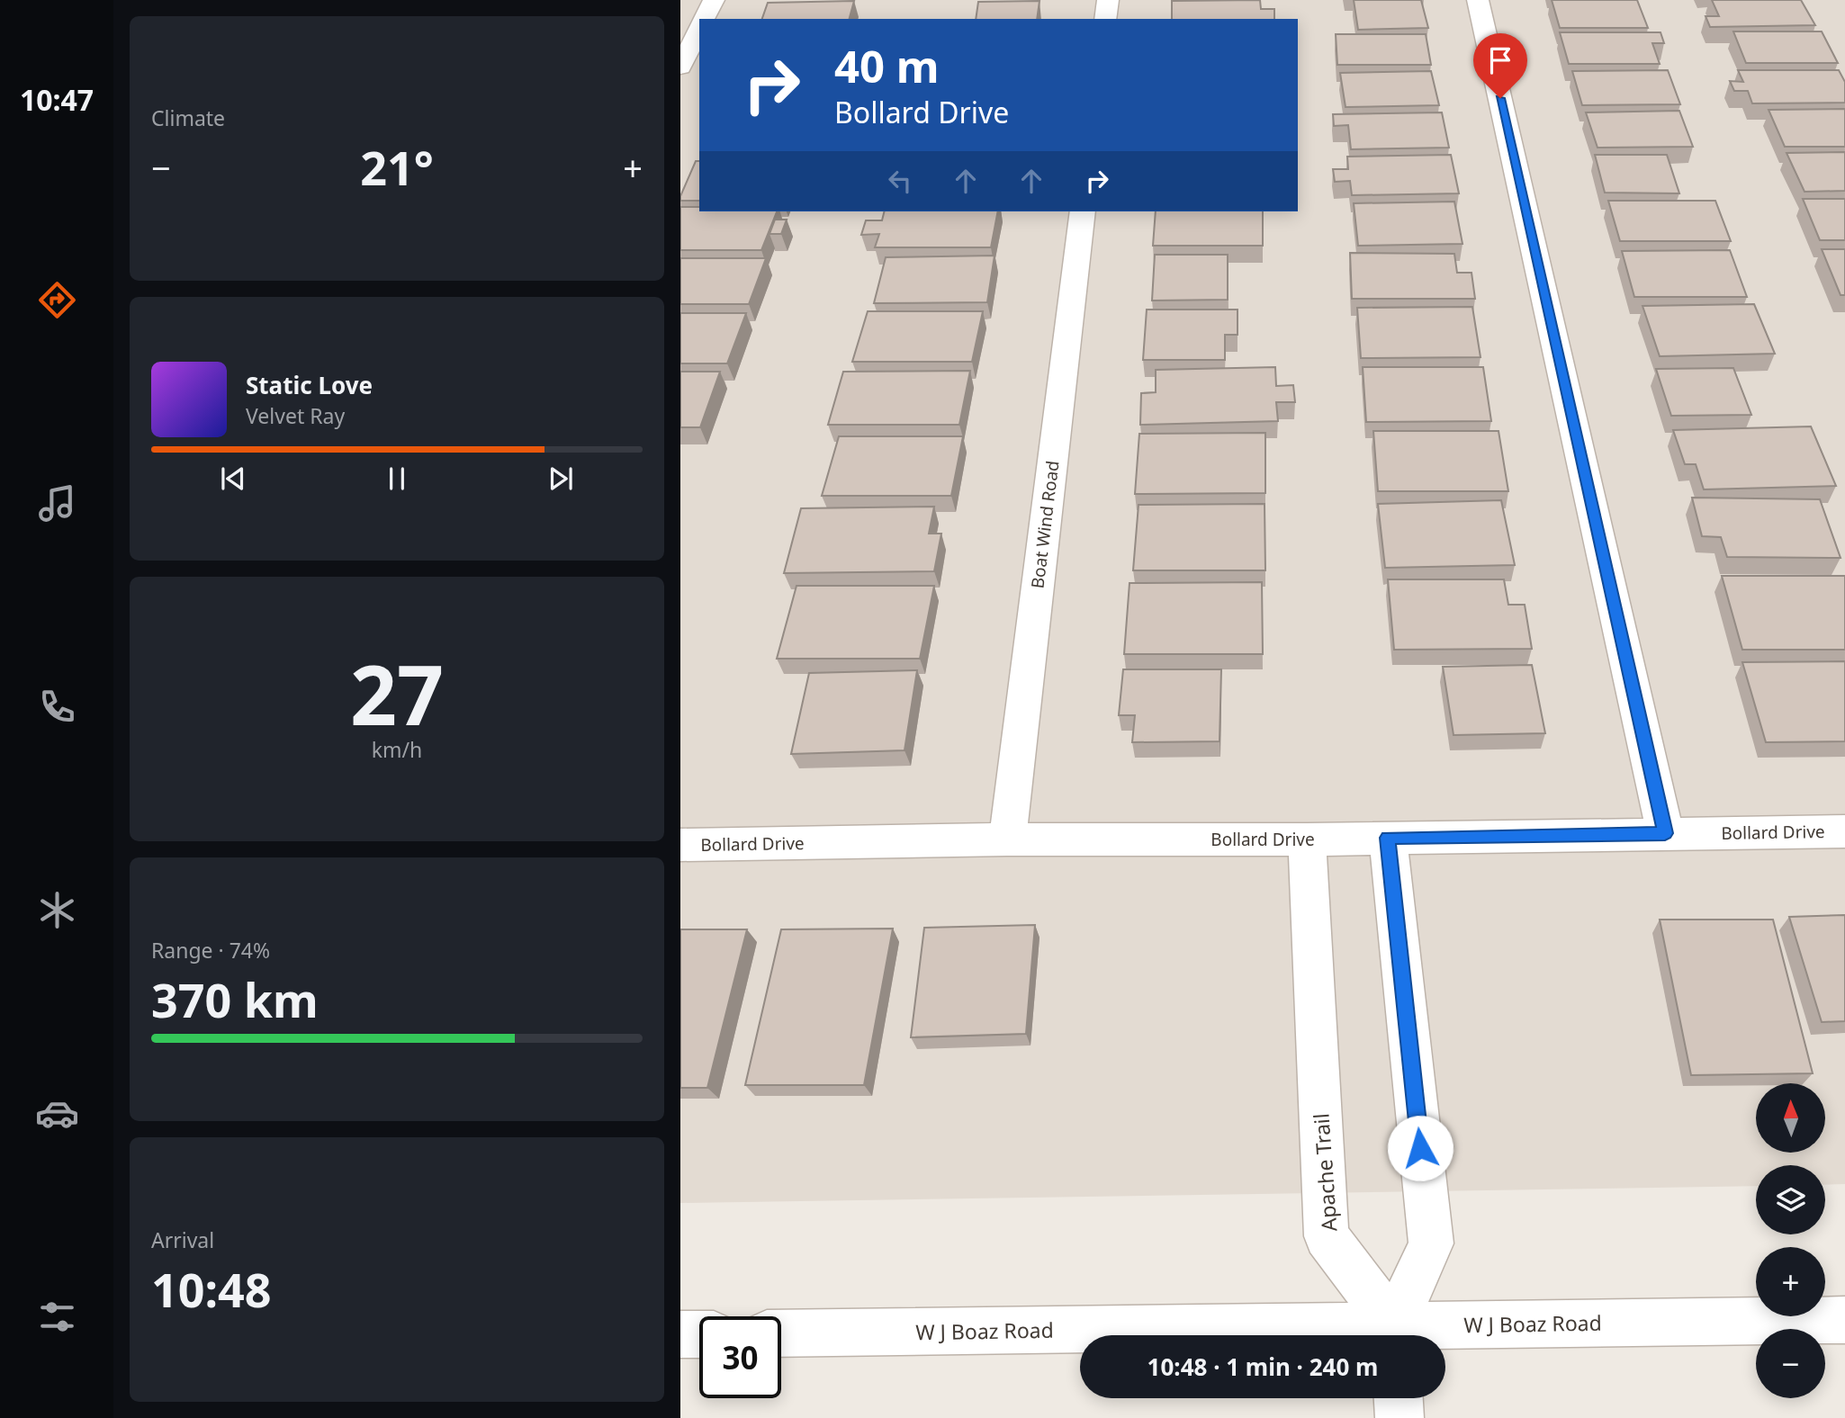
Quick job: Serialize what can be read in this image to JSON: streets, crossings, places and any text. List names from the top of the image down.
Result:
{
  "streets": {
    "street": [
      "Boat Wind Road",
      "Bollard Drive",
      "Apache Trail",
      "W J Boaz Road"
    ]
  },
  "crossings": [
    ["Boat Wind Road", "Bollard Drive"],
    ["Bollard Drive", "Apache Trail"]
  ],
  "north": "top",
  "page": {
    "tabs": "10:47",
    "tile": [
      "Climate",
      ["27", "km/h"],
      ["Range · 74%", "370 km"],
      ["Arrival", "10:48"]
    ],
    "turn": ["40 m", "Bollard Drive"],
    "heat": ["−", "21°", "+"],
    "song": ["Static Love", "Velvet Ray"],
    "map_buttons": ["+", "−"],
    "limit": "30",
    "trip": "10:48 · 1 min · 240 m"
  }
}
